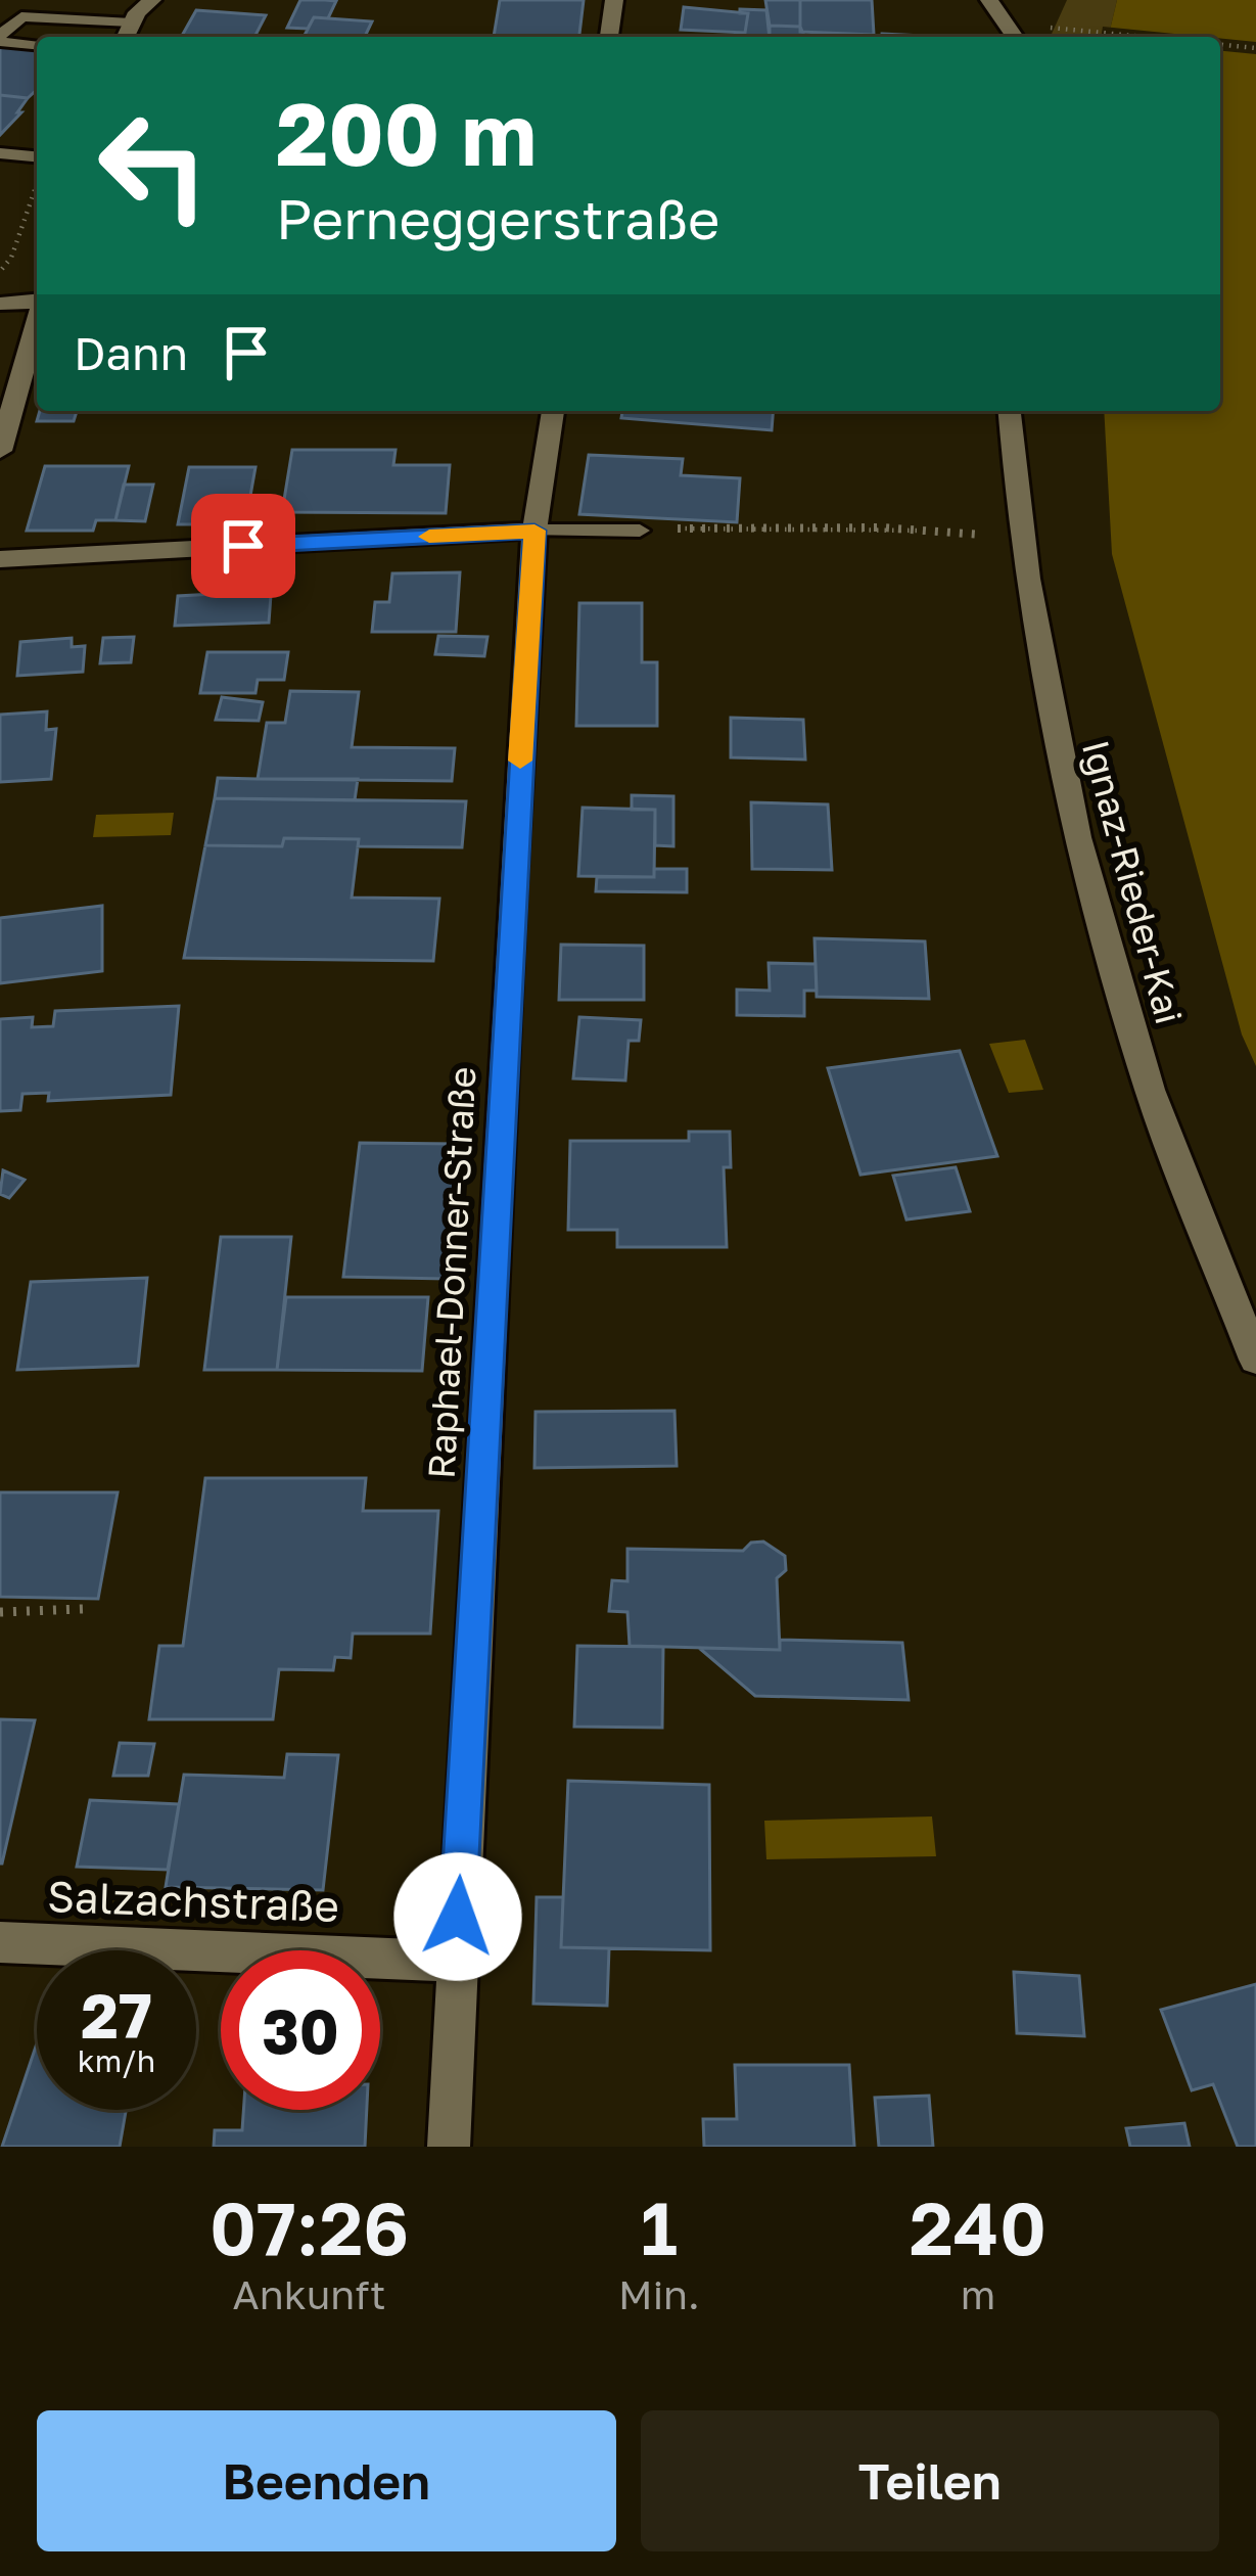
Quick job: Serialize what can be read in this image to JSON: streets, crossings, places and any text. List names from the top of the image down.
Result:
{
  "streets": {
    "street": ["Ignaz-Rieder-Kai", "Raphael-Donner-Straße", "Salzachstraße"]
  },
  "crossings": [
    ["Raphael-Donner-Straße", "Salzachstraße"]
  ],
  "page": {
    "turn": ["200 m", "Perneggerstraße"],
    "then": "Dann",
    "speed": "27 km/h",
    "limit": "30",
    "eta": [
      "07:26",
      "Ankunft",
      "1",
      "Min.",
      "240",
      "m"
    ],
    "buttons": ["Beenden", "Teilen"]
  }
}
